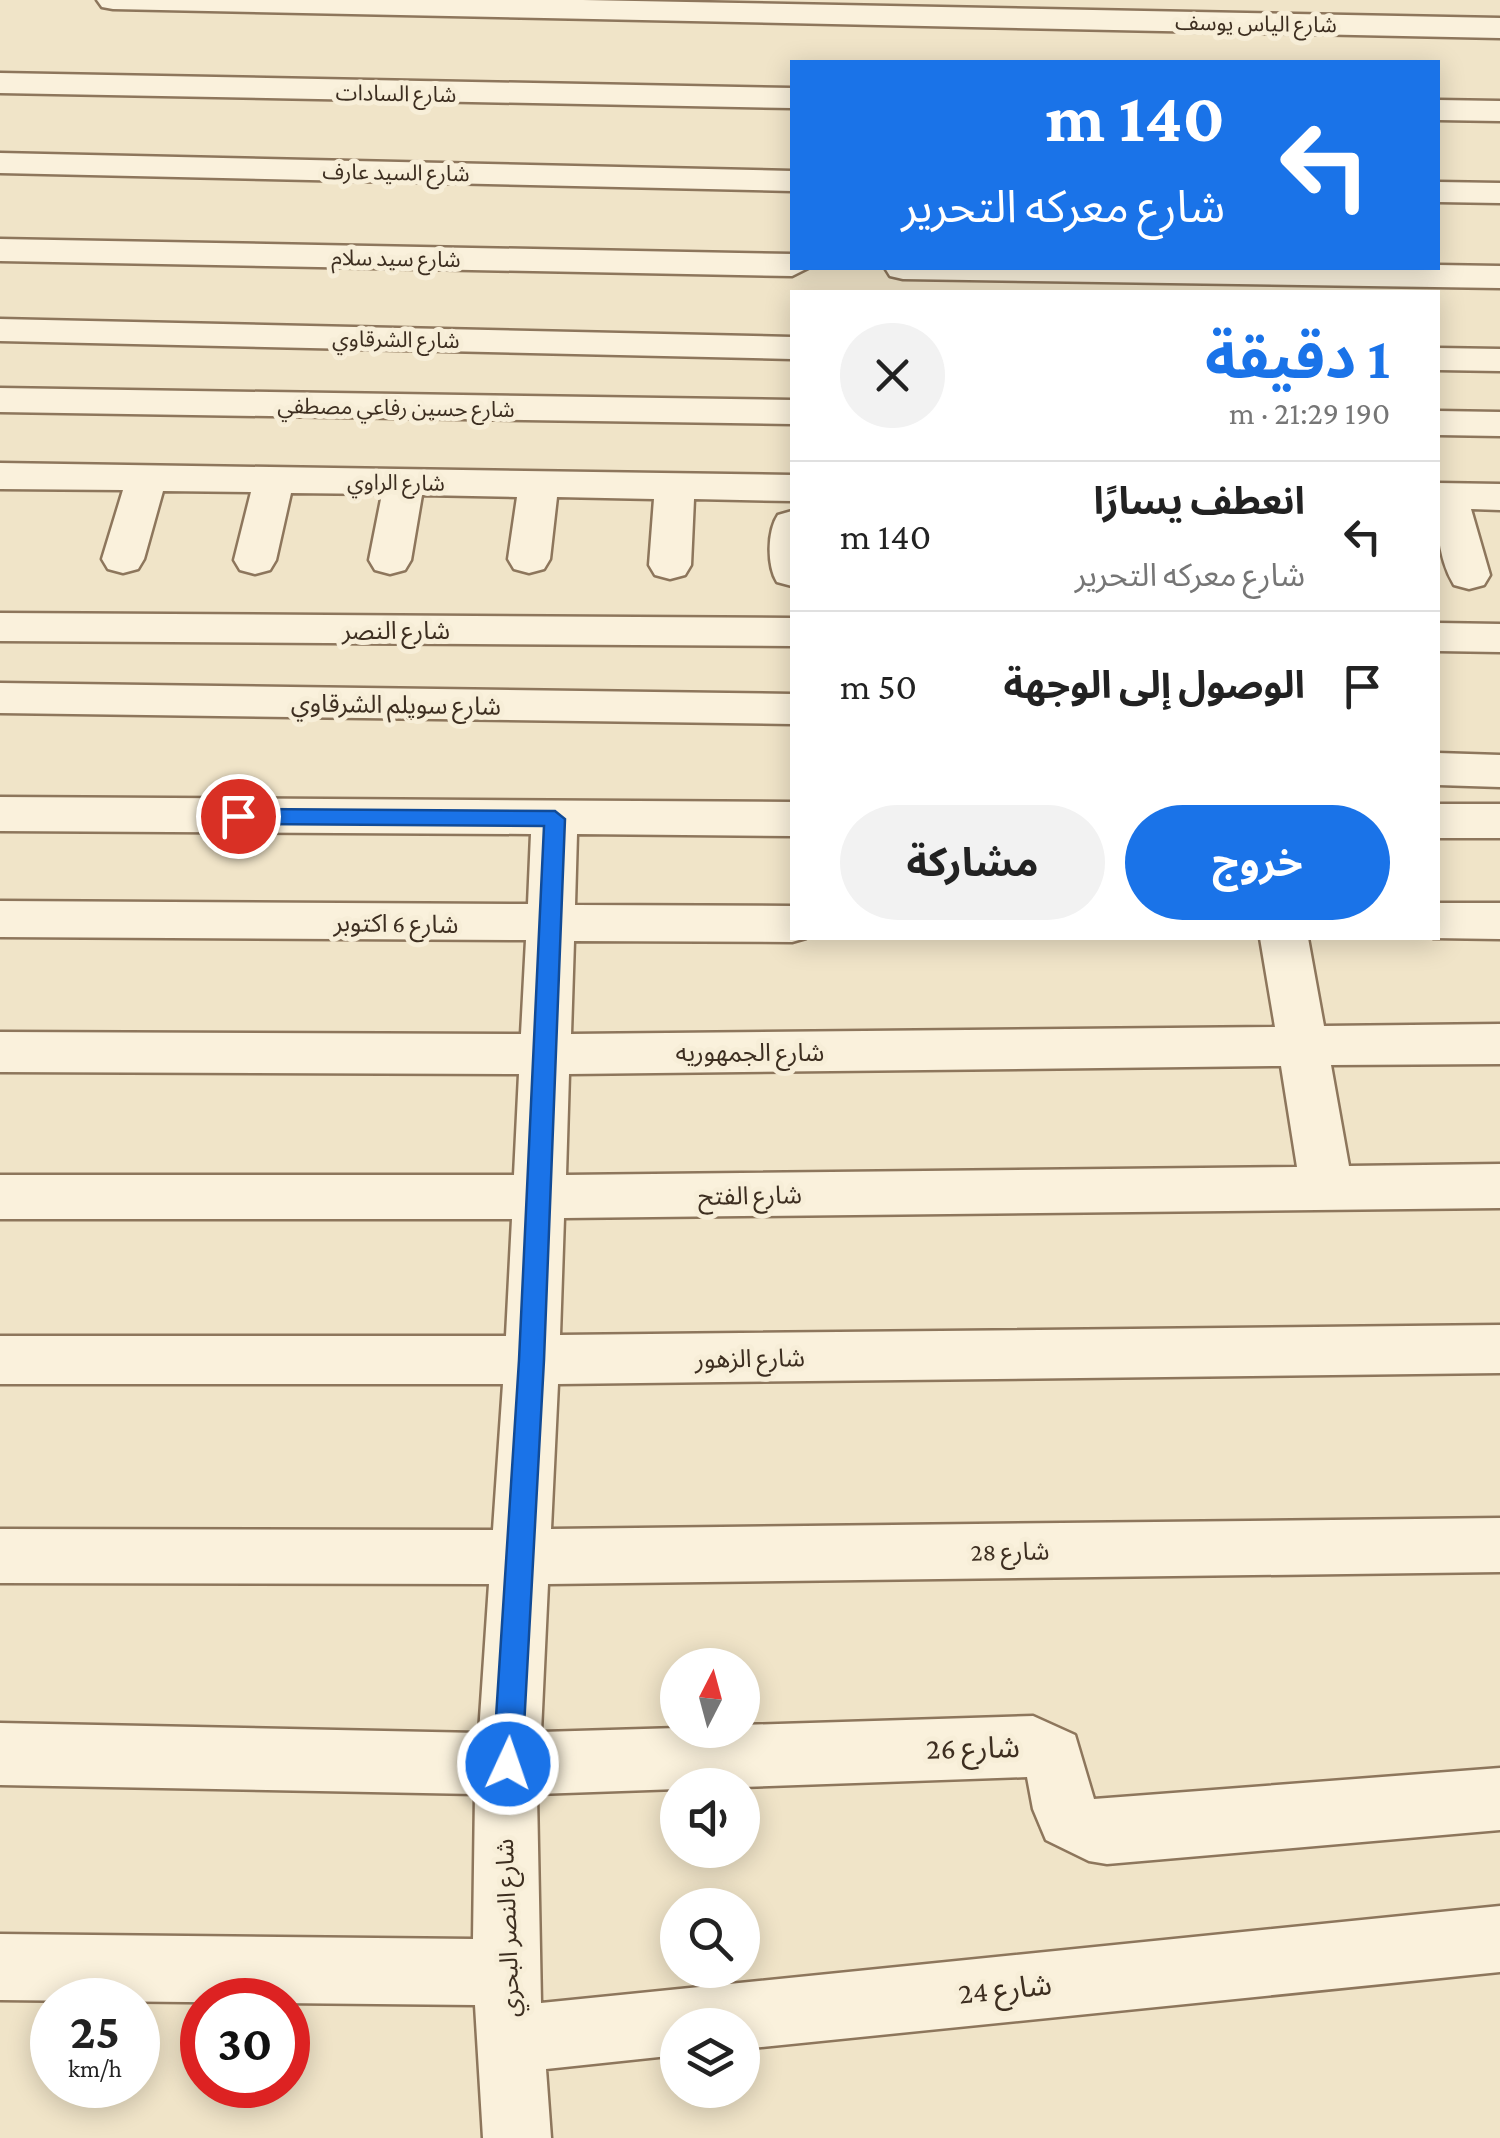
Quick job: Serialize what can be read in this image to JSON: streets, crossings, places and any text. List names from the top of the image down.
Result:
{
  "streets": {
    "street": [
      "شارع الياس يوسف",
      "شارع السادات",
      "شارع السيد عارف",
      "شارع سيد سلام",
      "شارع الشرقاوي",
      "شارع حسين رفاعي مصطفي",
      "شارع الراوي",
      "شارع النصر",
      "شارع سويلم الشرقاوي",
      "شارع 6 اكتوبر",
      "شارع الجمهوريه",
      "شارع الفتح",
      "شارع الزهور",
      "شارع 28",
      "شارع 26",
      "شارع النصر البحري",
      "شارع 24"
    ]
  },
  "crossings": [
    ["شارع 6 اكتوبر", "شارع النصر البحري"],
    ["شارع الجمهوريه", "شارع النصر البحري"],
    ["شارع الفتح", "شارع النصر البحري"],
    ["شارع الزهور", "شارع النصر البحري"],
    ["شارع 28", "شارع النصر البحري"],
    ["شارع 26", "شارع النصر البحري"],
    ["شارع النصر البحري", "شارع 24"]
  ],
  "north": "top",
  "page": {
    "turn": ["140 m", "شارع معركه التحرير"],
    "heading": ["1 دقيقة", "190 m · 21:29"],
    "list": [
      {
        "name": "انعطف يسارًا",
        "note": "شارع معركه التحرير",
        "value": "140 m"
      },
      {
        "name": "الوصول إلى الوجهة",
        "value": "50 m"
      }
    ],
    "buttons": ["خروج", "مشاركة"],
    "speed": "25 km/h",
    "limit": "30"
  }
}
